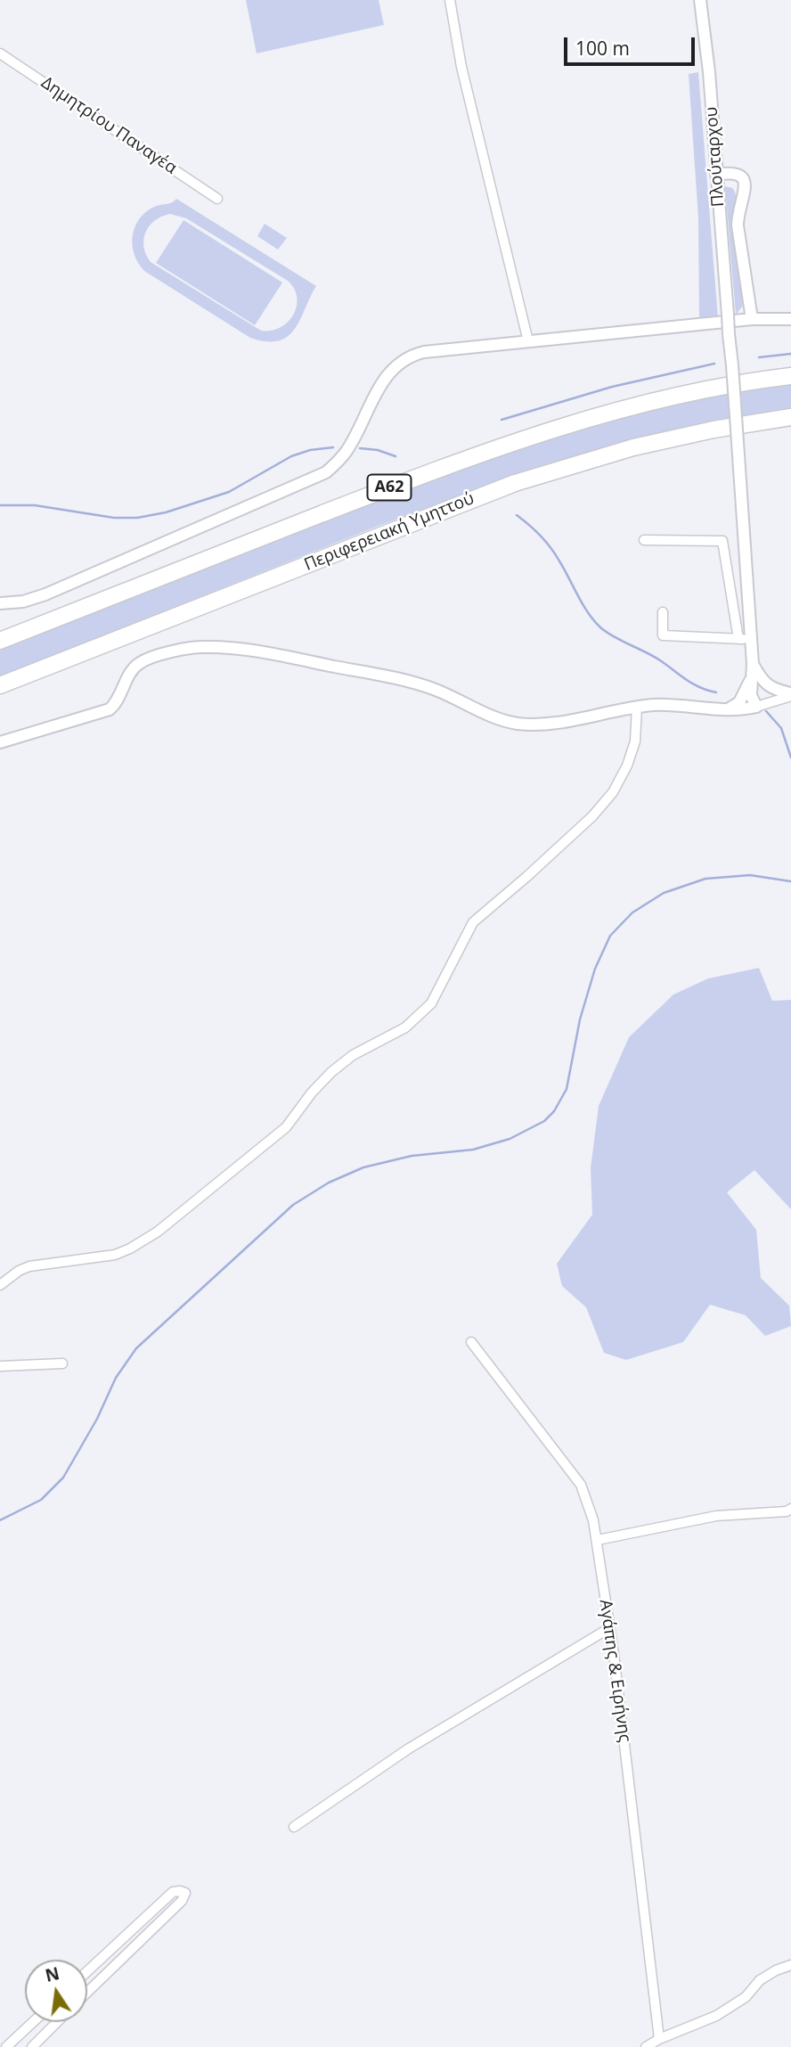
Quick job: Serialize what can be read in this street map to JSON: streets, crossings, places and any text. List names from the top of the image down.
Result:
{
  "streets": {
    "highway": ["Α62", "Περιφερειακή Υμηττού"],
    "street": ["Δημητρίου Παναγέα", "Πλούταρχου", "Αγάπης & Ειρήνης"]
  },
  "scale_bar": "100 m",
  "north": "top"
}
